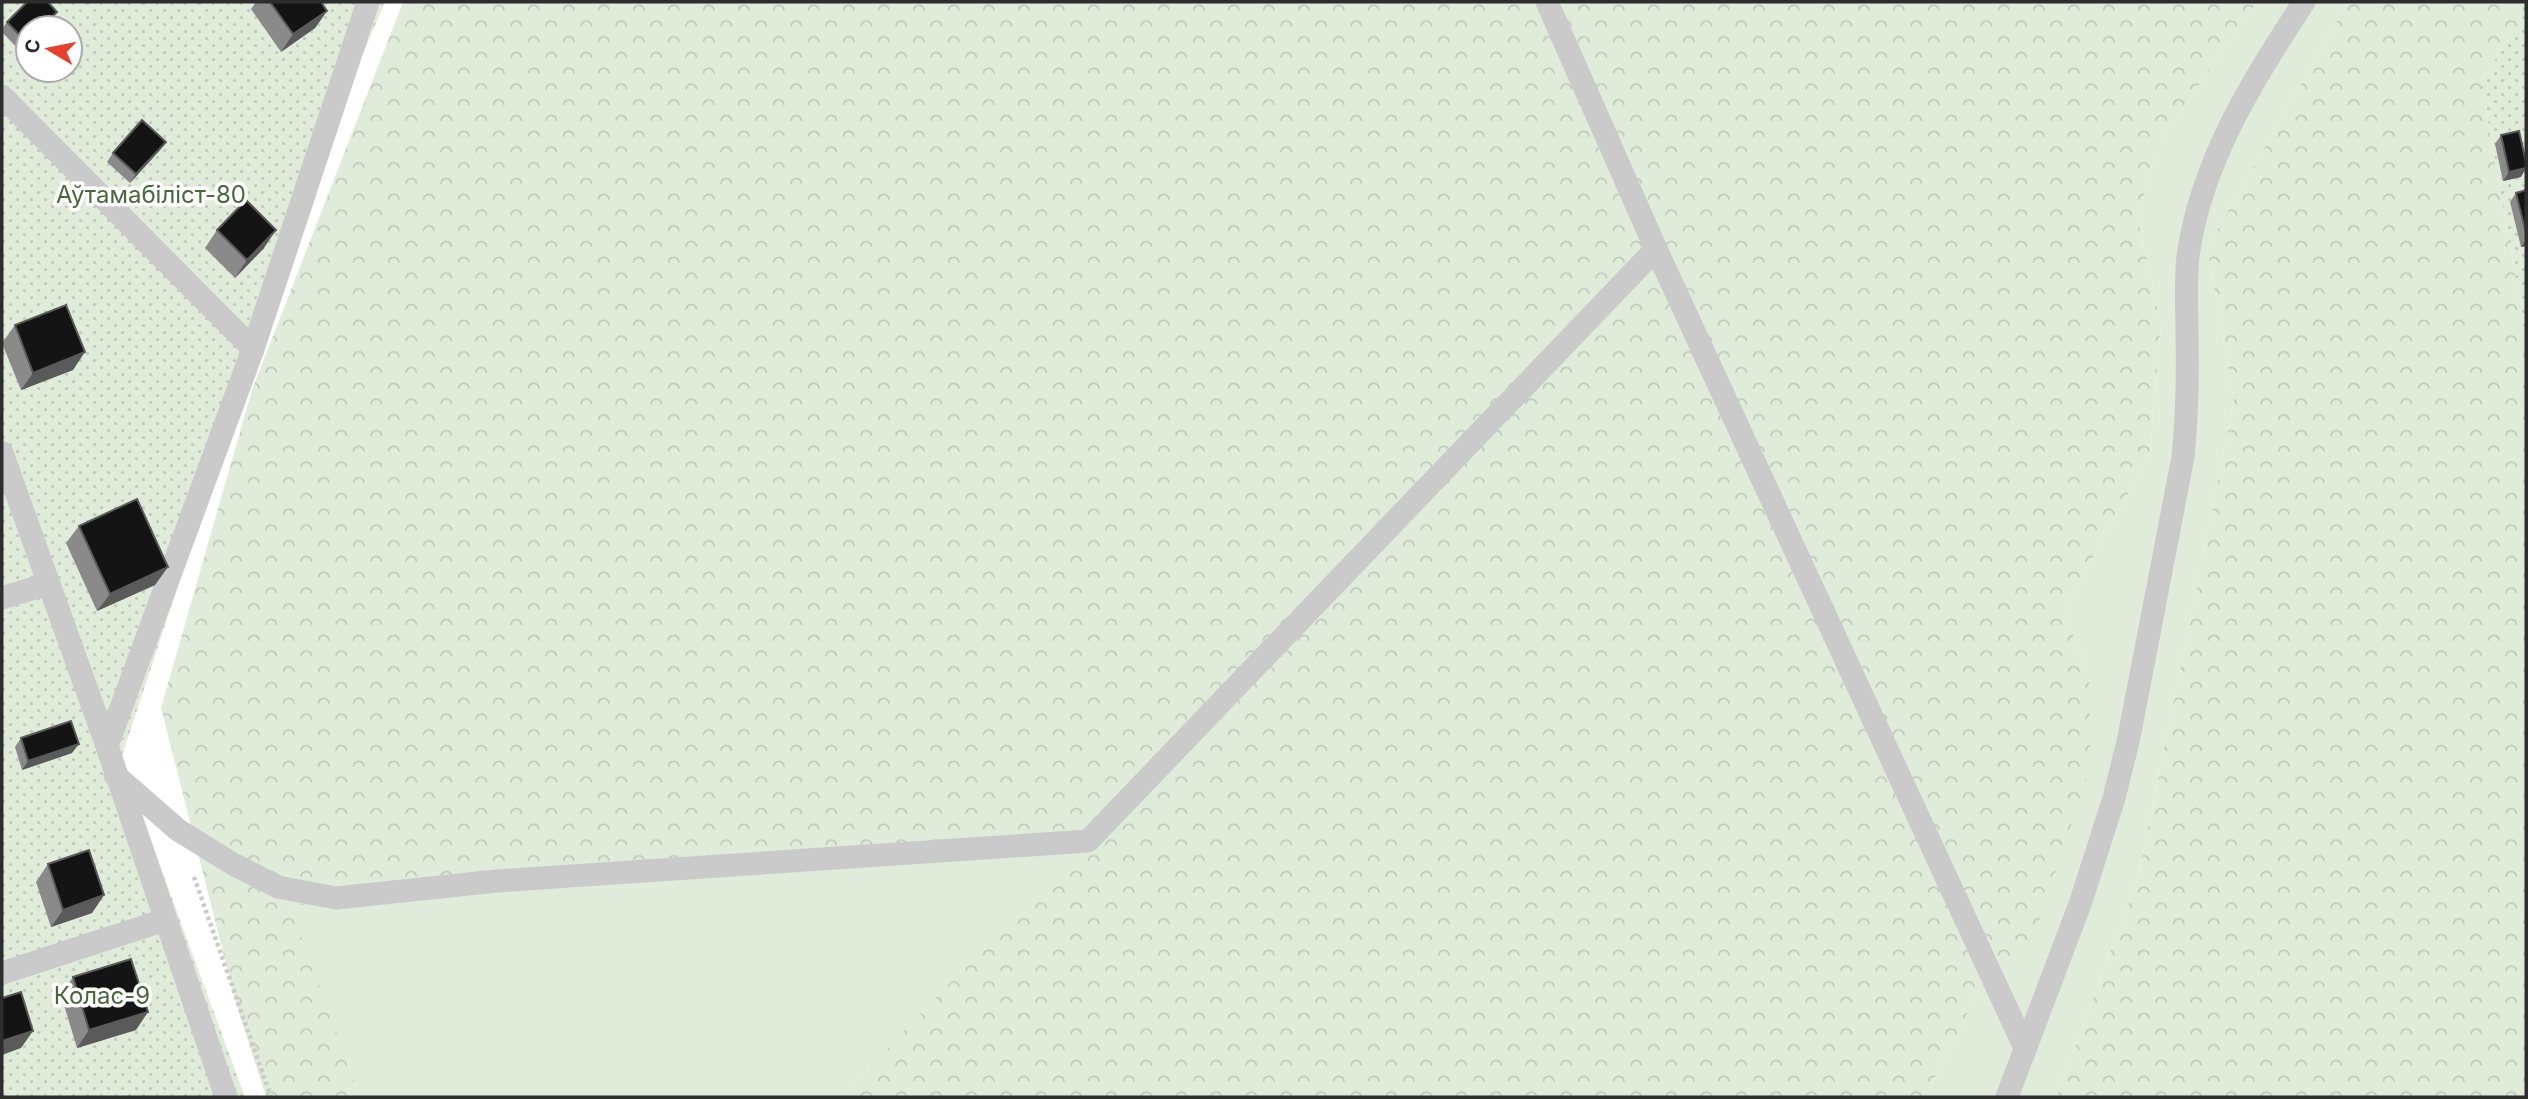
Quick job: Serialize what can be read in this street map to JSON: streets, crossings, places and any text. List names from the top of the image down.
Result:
{
  "parks": ["Аўтамабіліст-80", "Колас-9"],
  "north": "left"
}
